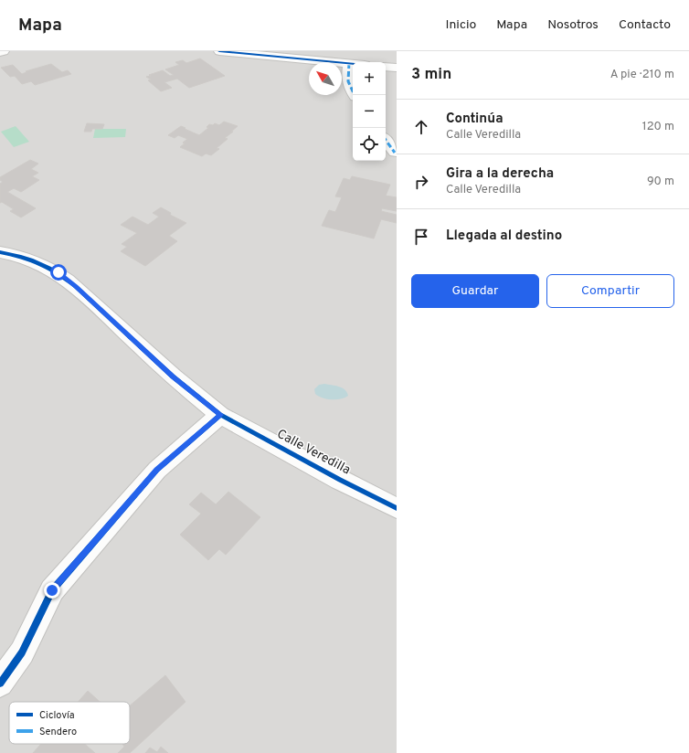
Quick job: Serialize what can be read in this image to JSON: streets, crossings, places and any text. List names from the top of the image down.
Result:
{
  "streets": {
    "street": ["Calle Veredilla"]
  },
  "legend": ["Ciclovía", "Sendero"],
  "north": "top left",
  "page": {
    "header": "Mapa",
    "nav": [
      "Inicio",
      "Mapa",
      "Nosotros",
      "Contacto"
    ],
    "heading": ["3 min", "A pie · 210 m"],
    "map_buttons": ["+", "−"],
    "list": [
      ["Continúa", "Calle Veredilla", "120 m"],
      ["Gira a la derecha", "Calle Veredilla", "90 m"],
      "Llegada al destino"
    ],
    "buttons": ["Guardar", "Compartir"]
  }
}
